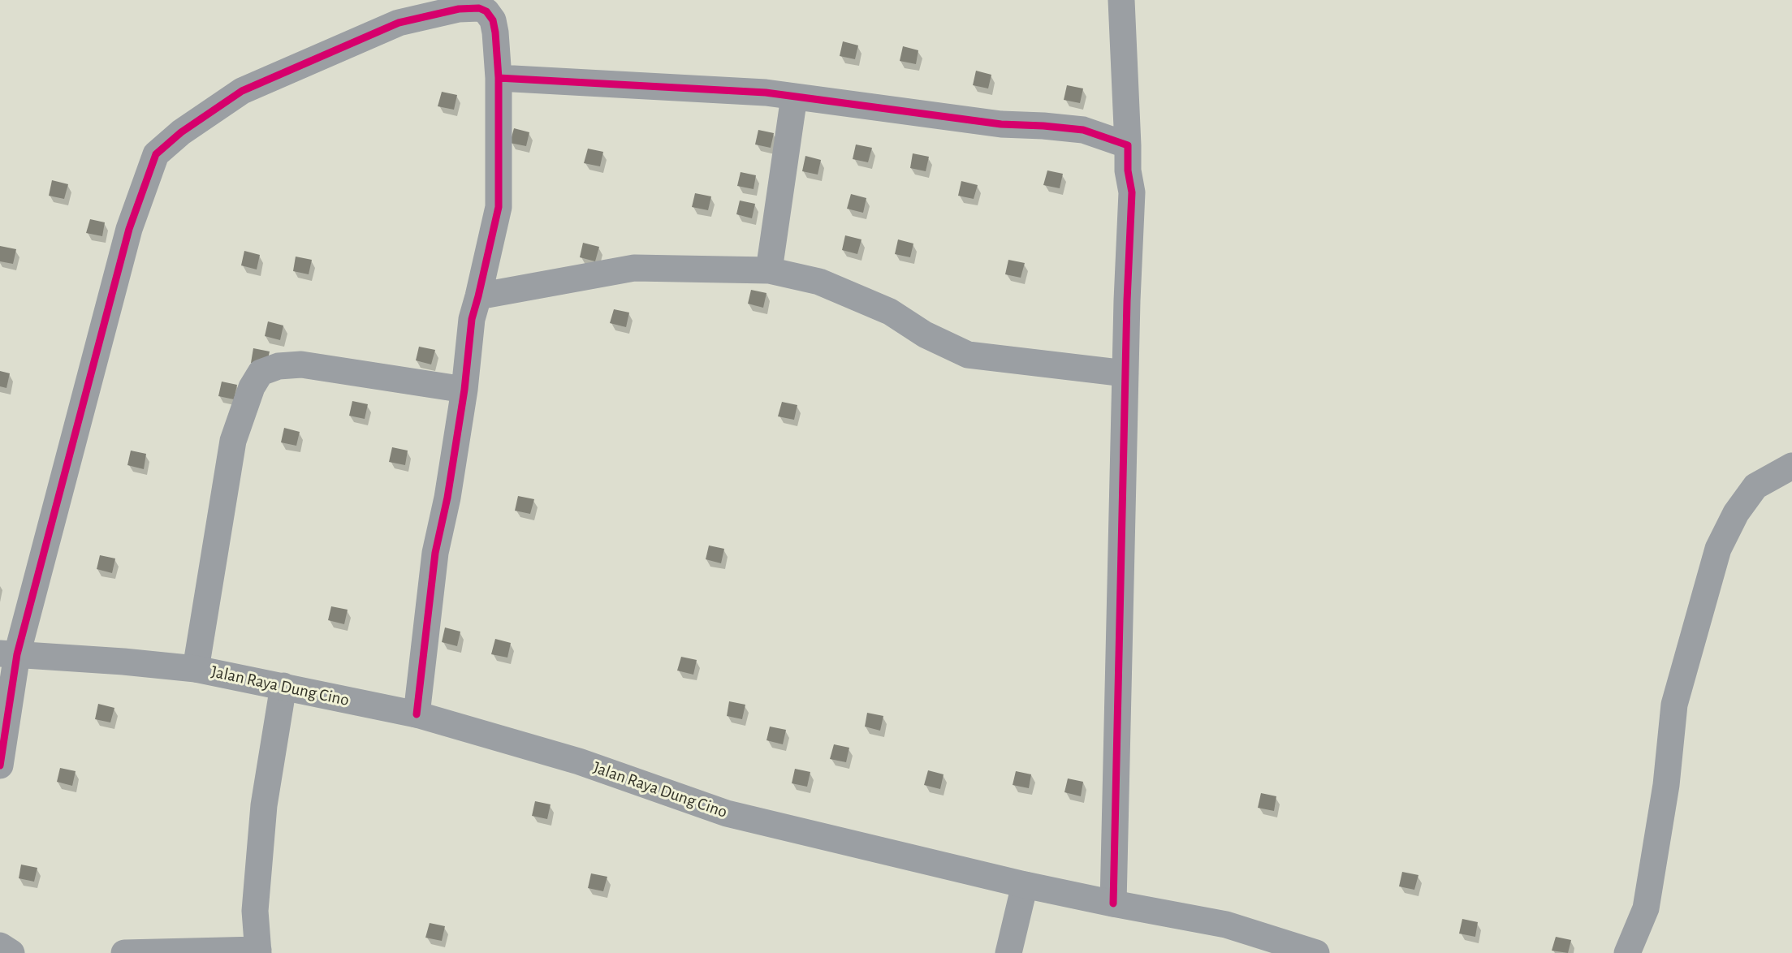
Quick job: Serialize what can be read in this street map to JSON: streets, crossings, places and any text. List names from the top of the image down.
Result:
{
  "streets": {
    "street": ["Jalan Raya Dung Cino"]
  }
}
